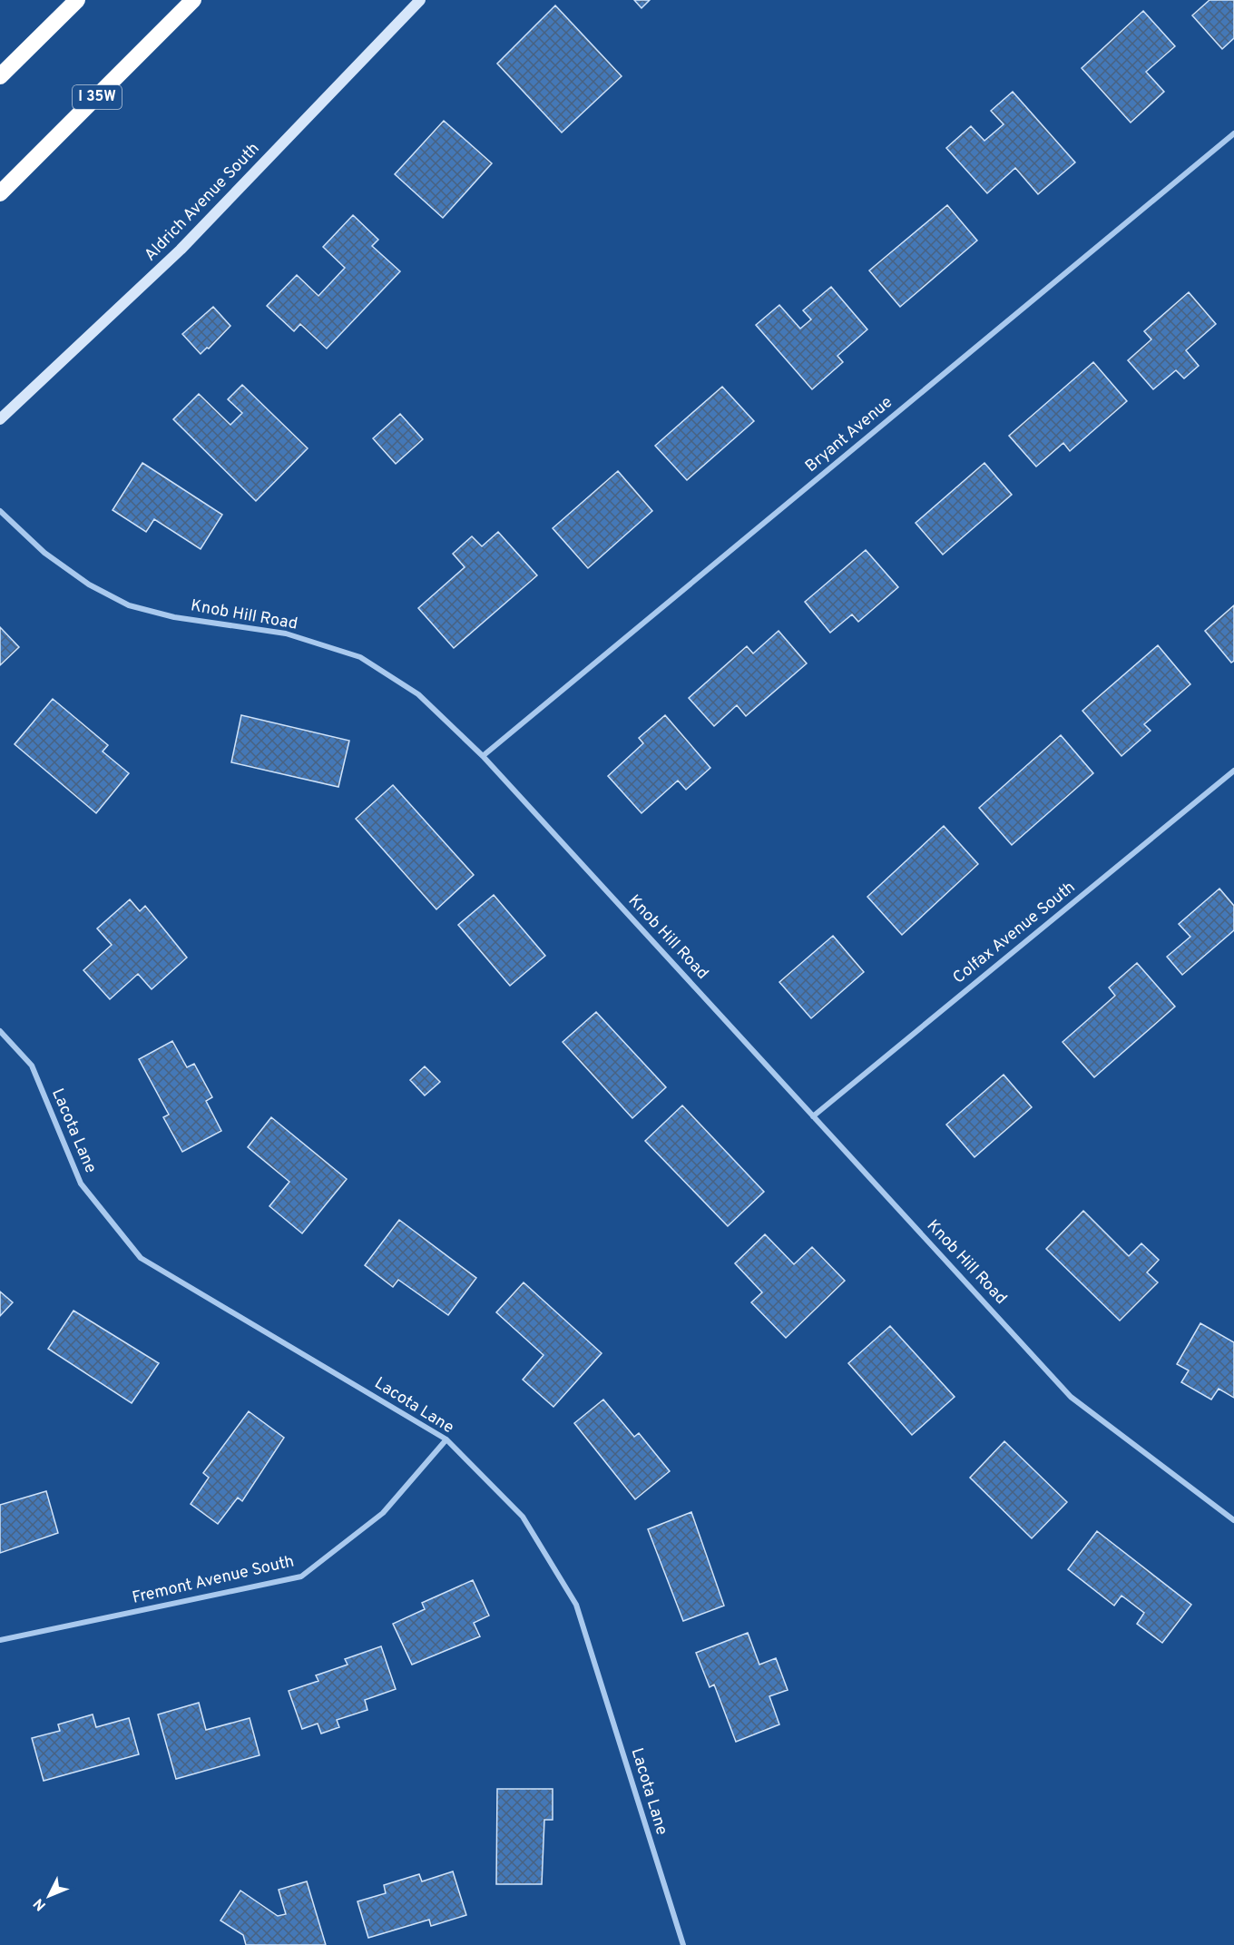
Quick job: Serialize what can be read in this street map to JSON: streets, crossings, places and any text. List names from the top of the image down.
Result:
{
  "streets": {
    "highway": ["I 35W"],
    "street": [
      "Aldrich Avenue South",
      "Bryant Avenue",
      "Knob Hill Road",
      "Colfax Avenue South",
      "Lacota Lane",
      "Fremont Avenue South"
    ]
  },
  "crossings": [
    ["Bryant Avenue", "Knob Hill Road"],
    ["Knob Hill Road", "Colfax Avenue South"],
    ["Lacota Lane", "Fremont Avenue South"]
  ],
  "north": "bottom left"
}
